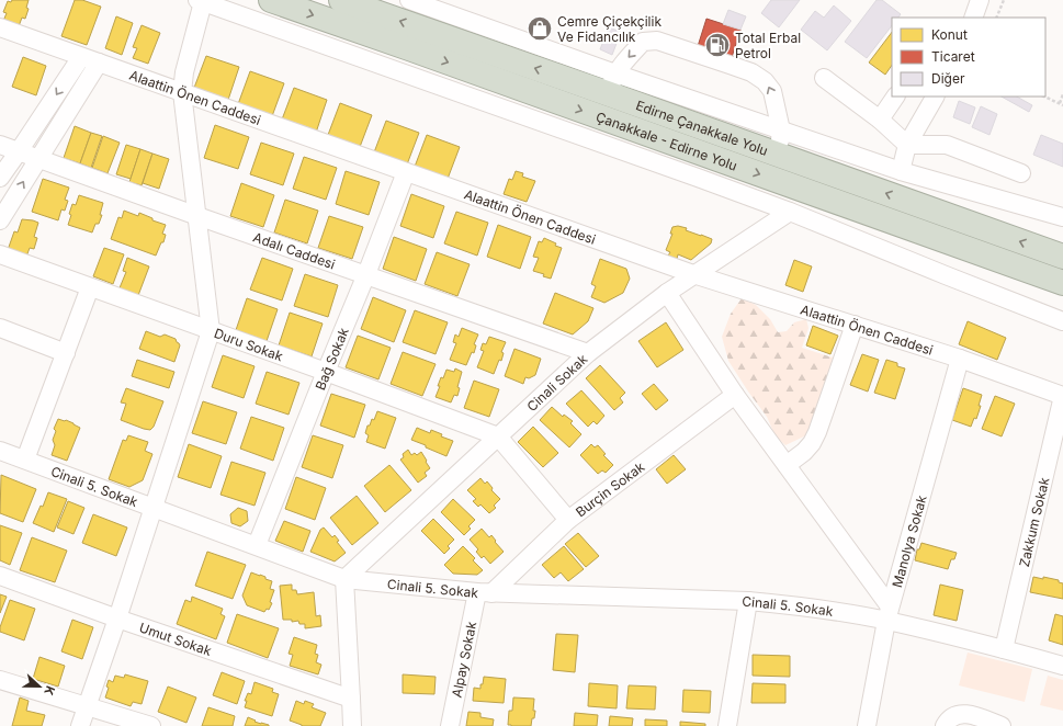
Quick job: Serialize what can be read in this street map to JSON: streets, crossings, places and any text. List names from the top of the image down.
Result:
{
  "streets": {
    "highway": ["Edirne Çanakkale Yolu", "Çanakkale - Edirne Yolu"],
    "street": [
      "Alaattin Önen Caddesi",
      "Adalı Caddesi",
      "Duru Sokak",
      "Bağ Sokak",
      "Cinali Sokak",
      "Cinali 5. Sokak",
      "Burçin Sokak",
      "Zakkum Sokak",
      "Manolya Sokak",
      "Umut Sokak",
      "Alpay Sokak"
    ]
  },
  "crossings": [
    ["Alaattin Önen Caddesi", "Bağ Sokak"],
    ["Alaattin Önen Caddesi", "Cinali Sokak"],
    ["Alaattin Önen Caddesi", "Zakkum Sokak"],
    ["Alaattin Önen Caddesi", "Manolya Sokak"],
    ["Adalı Caddesi", "Bağ Sokak"],
    ["Adalı Caddesi", "Cinali Sokak"],
    ["Duru Sokak", "Bağ Sokak"],
    ["Duru Sokak", "Cinali Sokak"],
    ["Bağ Sokak", "Cinali 5. Sokak"],
    ["Cinali Sokak", "Cinali 5. Sokak"],
    ["Cinali 5. Sokak", "Burçin Sokak"],
    ["Cinali 5. Sokak", "Zakkum Sokak"],
    ["Cinali 5. Sokak", "Manolya Sokak"],
    ["Cinali 5. Sokak", "Alpay Sokak"],
    ["Burçin Sokak", "Alpay Sokak"]
  ],
  "one_way": ["Edirne Çanakkale Yolu", "Çanakkale - Edirne Yolu"],
  "places": {
    "shop": ["Cemre Çiçekçilik Ve Fidancılık"],
    "fuel station": ["Total Erbal Petrol"]
  },
  "legend": ["Konut", "Ticaret", "Diğer"],
  "north": "right"
}
